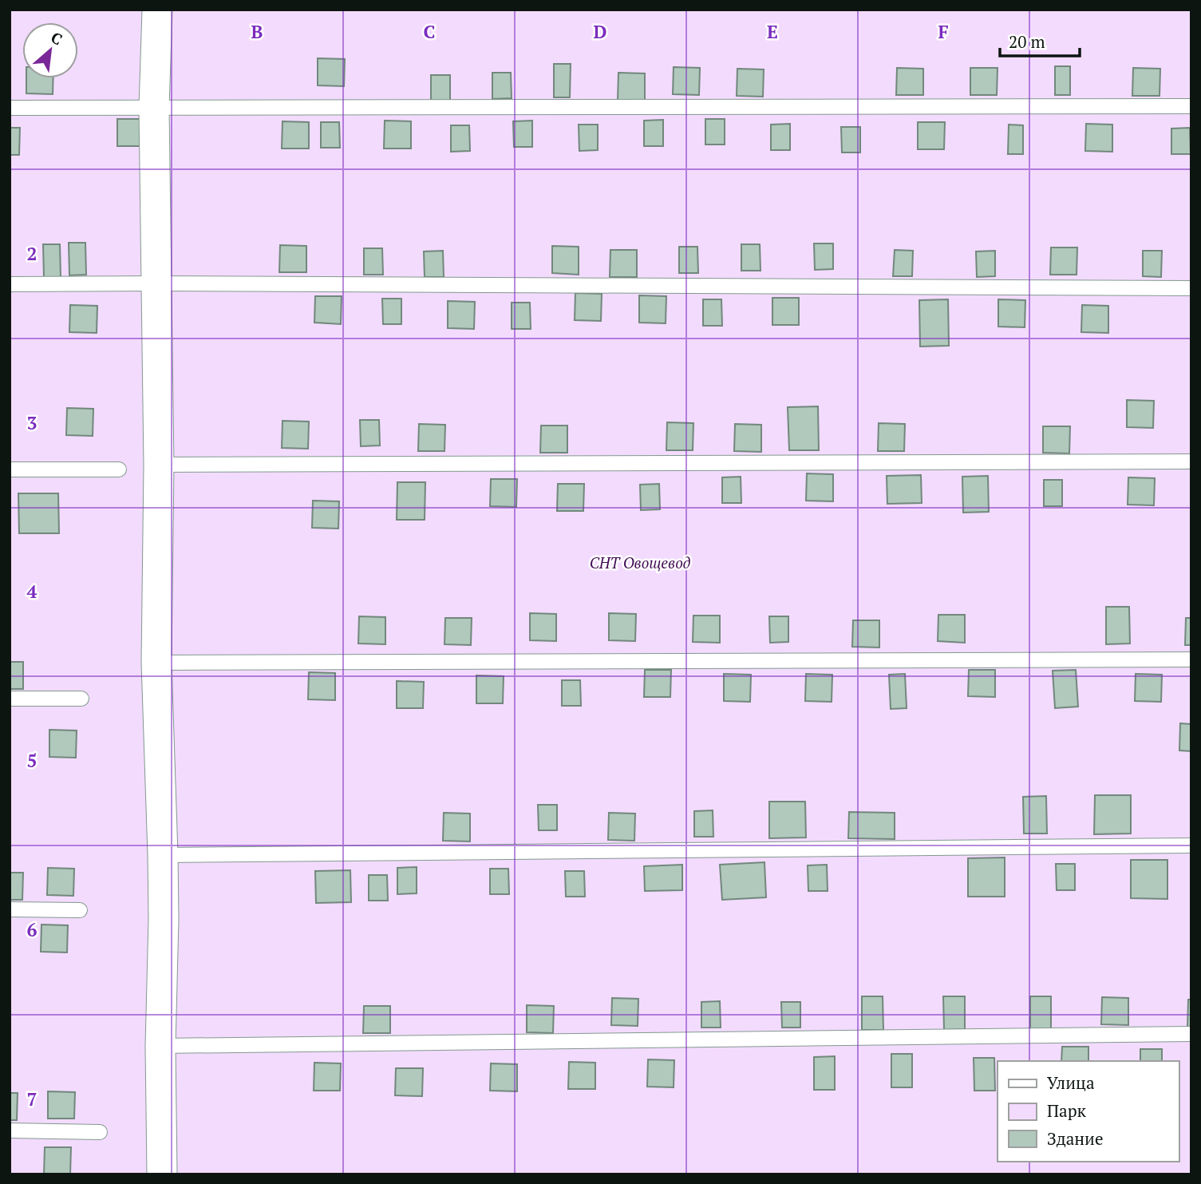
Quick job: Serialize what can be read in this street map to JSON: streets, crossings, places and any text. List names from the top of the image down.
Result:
{
  "parks": ["СНТ Овощевод"],
  "legend": ["Улица", "Парк", "Здание"],
  "scale_bar": "20 m",
  "north": "top right",
  "grid": {
    "columns": [
      "B",
      "C",
      "D",
      "E",
      "F"
    ],
    "rows": [
      "2",
      "3",
      "4",
      "5",
      "6",
      "7"
    ]
  }
}
